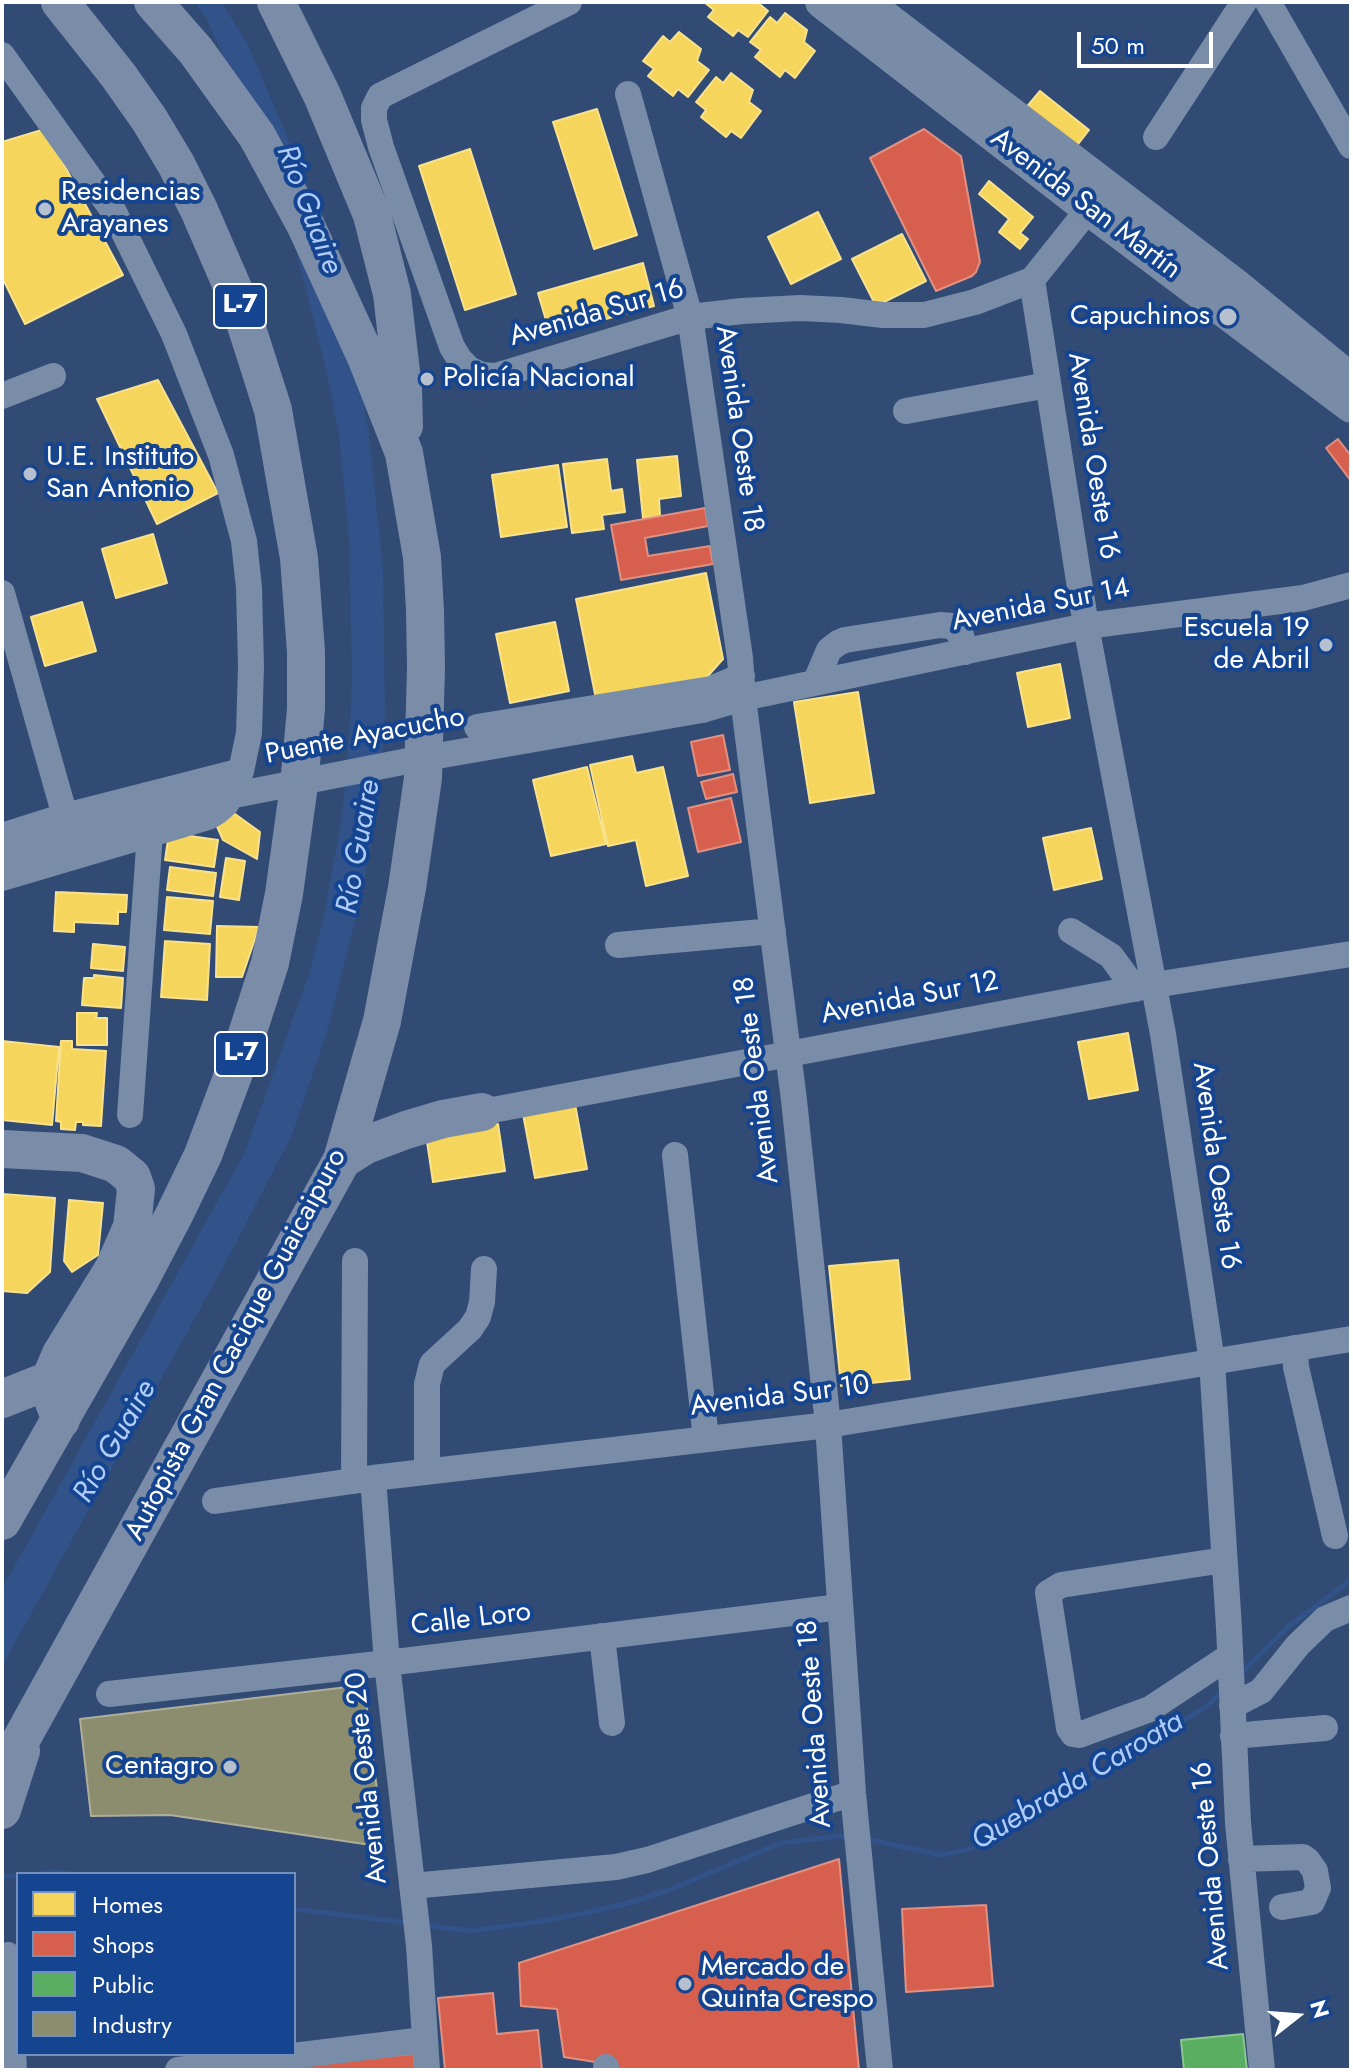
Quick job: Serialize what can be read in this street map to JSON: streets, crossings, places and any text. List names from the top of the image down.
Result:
{
  "streets": {
    "highway": ["L-7", "Autopista Gran Cacique Guaicaipuro"],
    "main road": ["Avenida San Martín"],
    "street": [
      "Avenida Sur 16",
      "Avenida Oeste 18",
      "Avenida Oeste 16",
      "Avenida Sur 14",
      "Puente Ayacucho",
      "Avenida Sur 12",
      "Avenida Sur 10",
      "Calle Loro",
      "Avenida Oeste 20"
    ]
  },
  "crossings": [
    ["Avenida Sur 16", "Avenida Oeste 18"],
    ["Avenida Sur 16", "Avenida Oeste 16"],
    ["Avenida Oeste 18", "Avenida Sur 14"],
    ["Avenida Oeste 18", "Puente Ayacucho"],
    ["Avenida Oeste 18", "Avenida Sur 12"],
    ["Avenida Oeste 18", "Avenida Sur 10"],
    ["Avenida Oeste 18", "Calle Loro"],
    ["Avenida Oeste 16", "Avenida Sur 14"],
    ["Avenida Oeste 16", "Avenida Sur 12"],
    ["Avenida Oeste 16", "Avenida Sur 10"],
    ["Avenida Sur 14", "Puente Ayacucho"],
    ["Avenida Sur 10", "Avenida Oeste 20"],
    ["Calle Loro", "Avenida Oeste 20"]
  ],
  "water": ["Río Guaire", "Quebrada Caroata"],
  "places": [
    "Residencias Arayanes",
    "Capuchinos",
    "Policía Nacional",
    "U.E. Instituto San Antonio",
    "Escuela 19 de Abril",
    "Centagro",
    "Mercado de Quinta Crespo"
  ],
  "legend": [
    "Homes",
    "Shops",
    "Public",
    "Industry"
  ],
  "scale_bar": "50 m",
  "north": "right"
}
